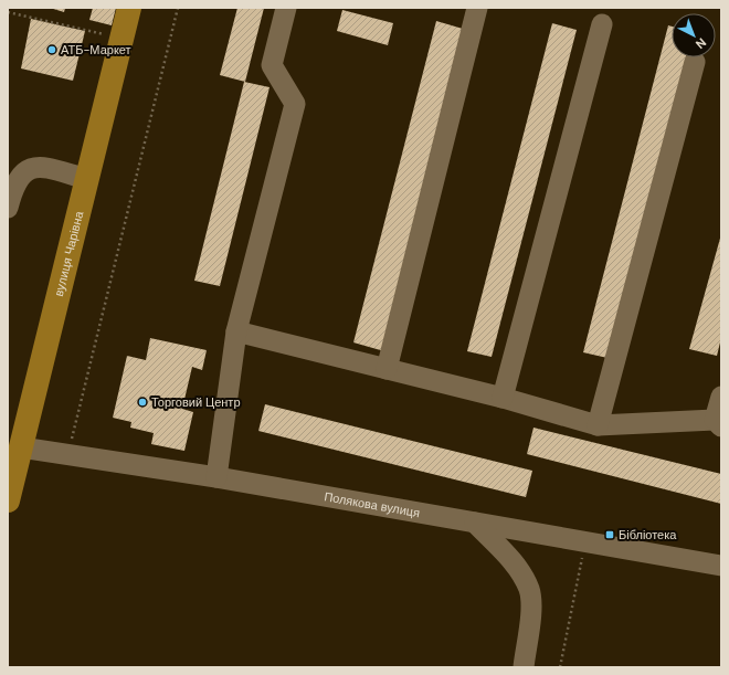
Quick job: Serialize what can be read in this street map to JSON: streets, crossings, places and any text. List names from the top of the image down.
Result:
{
  "streets": {
    "main road": ["вулиця Чарівна"],
    "street": ["Полякова вулиця"]
  },
  "crossings": [
    ["вулиця Чарівна", "Полякова вулиця"]
  ],
  "places": {
    "other": ["АТБ-Маркет", "Торговий Центр"],
    "transit": ["Бібліотека"]
  },
  "north": "bottom right"
}
